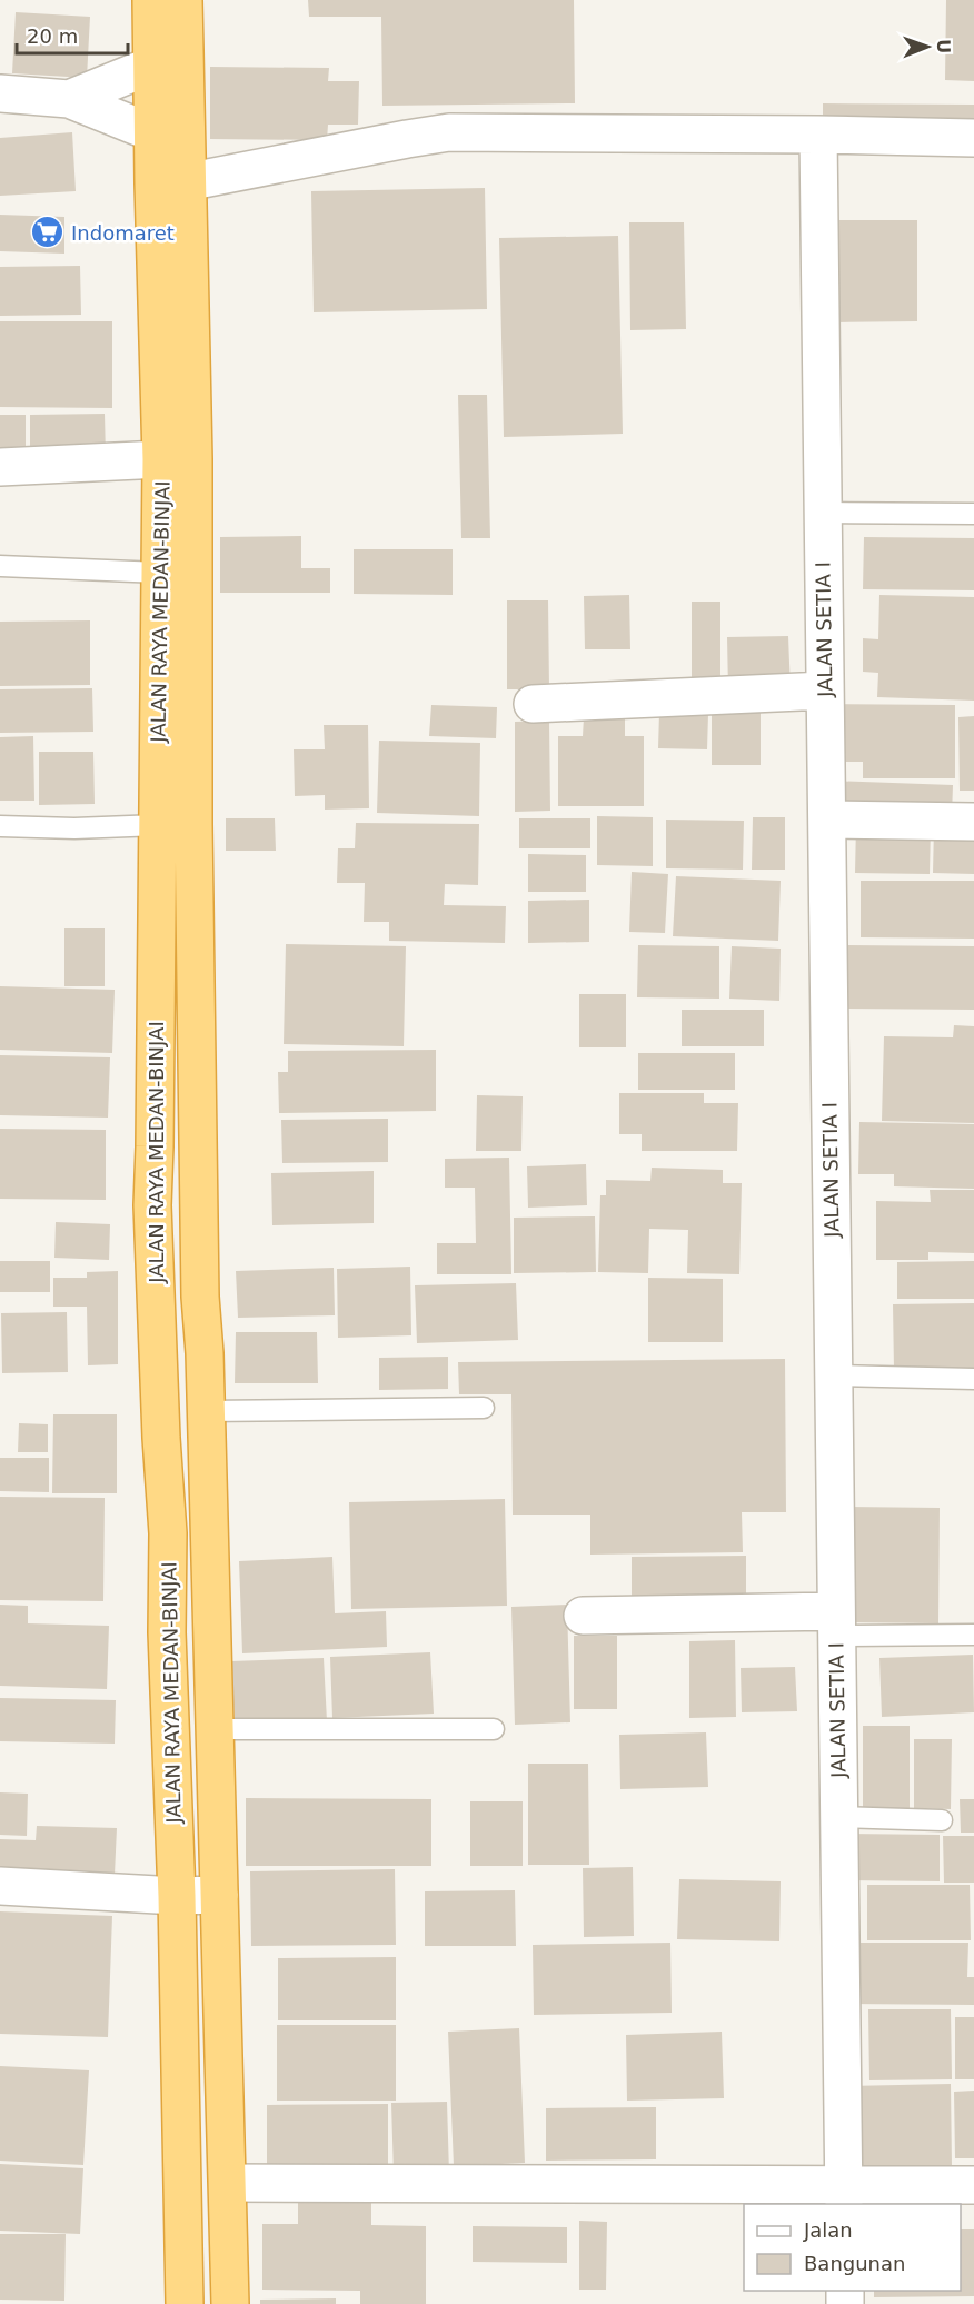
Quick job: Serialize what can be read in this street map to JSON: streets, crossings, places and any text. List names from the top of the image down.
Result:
{
  "streets": {
    "highway": ["JALAN RAYA MEDAN-BINJAI"],
    "street": ["JALAN SETIA I"]
  },
  "places": {
    "supermarket": ["Indomaret"]
  },
  "legend": ["Jalan", "Bangunan"],
  "scale_bar": "20 m",
  "north": "right"
}
